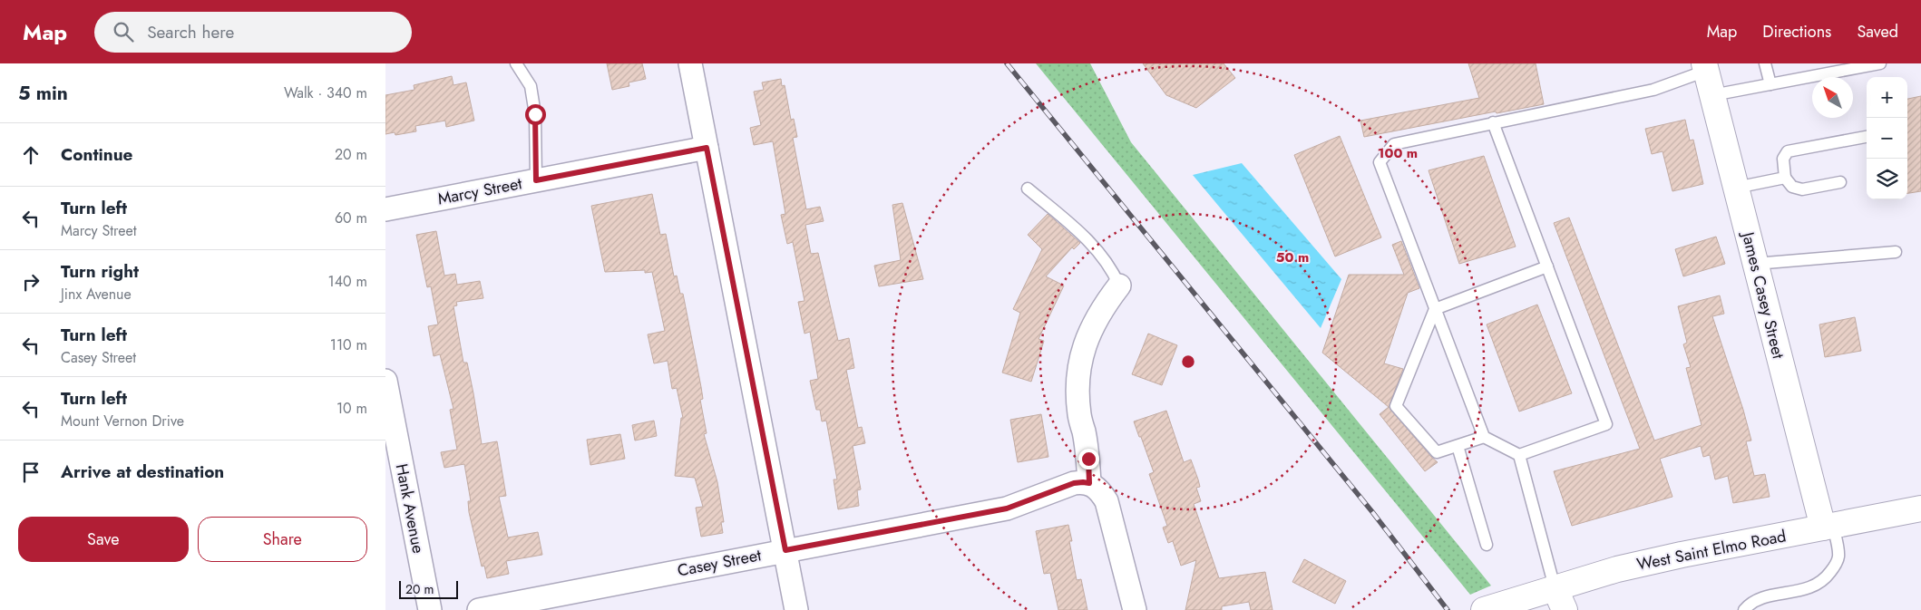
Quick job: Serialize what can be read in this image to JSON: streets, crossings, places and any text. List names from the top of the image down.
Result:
{
  "streets": {
    "street": [
      "Marcy Street",
      "James Casey Street",
      "Hank Avenue",
      "West Saint Elmo Road",
      "Casey Street"
    ]
  },
  "crossings": [
    ["James Casey Street", "West Saint Elmo Road"]
  ],
  "scale_bar": "20 m",
  "north": "top left",
  "page": {
    "header": "Map",
    "search": "Search here",
    "nav": ["Map", "Directions", "Saved"],
    "heading": ["5 min", "Walk · 340 m"],
    "map_buttons": ["+", "−"],
    "list": [
      ["Continue", "20 m"],
      ["Turn left", "Marcy Street", "60 m"],
      ["Turn right", "Jinx Avenue", "140 m"],
      ["Turn left", "Casey Street", "110 m"],
      ["Turn left", "Mount Vernon Drive", "10 m"],
      "Arrive at destination"
    ],
    "buttons": ["Save", "Share"],
    "scale": "20 m"
  },
  "rings": ["100 m", "50 m"]
}
